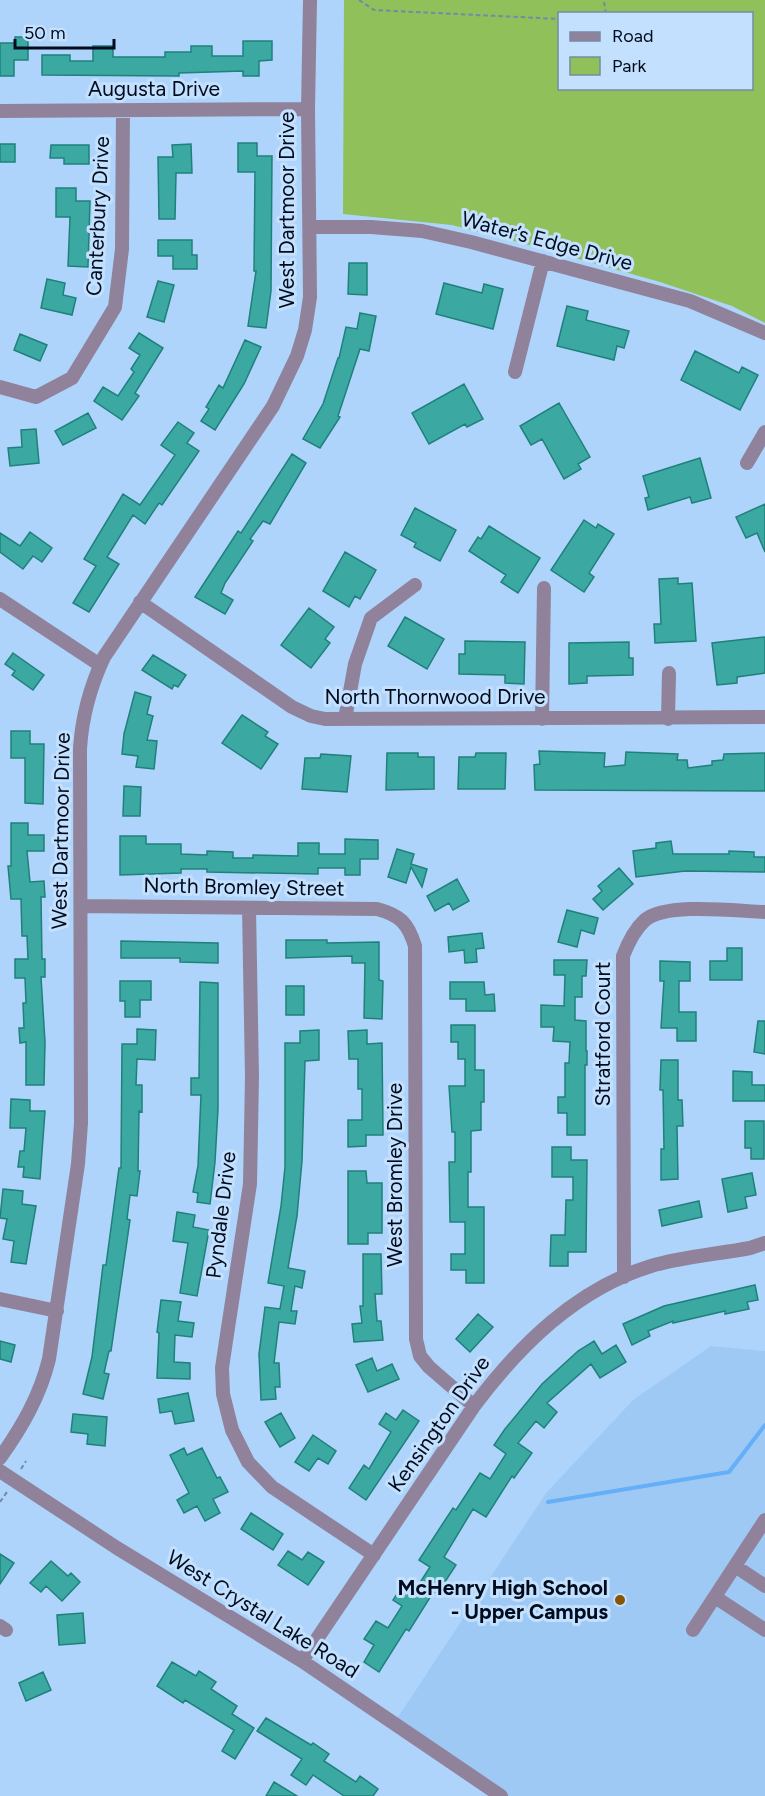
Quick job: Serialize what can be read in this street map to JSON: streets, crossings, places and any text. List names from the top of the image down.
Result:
{
  "streets": {
    "street": [
      "Augusta Drive",
      "West Dartmoor Drive",
      "Canterbury Drive",
      "Water’s Edge Drive",
      "North Thornwood Drive",
      "North Bromley Street",
      "Stratford Court",
      "West Bromley Drive",
      "Pyndale Drive",
      "Kensington Drive",
      "West Crystal Lake Road"
    ]
  },
  "crossings": [
    ["Augusta Drive", "West Dartmoor Drive"],
    ["Augusta Drive", "Canterbury Drive"],
    ["West Dartmoor Drive", "Water’s Edge Drive"],
    ["West Dartmoor Drive", "North Thornwood Drive"],
    ["West Dartmoor Drive", "North Bromley Street"],
    ["North Bromley Street", "West Bromley Drive"],
    ["North Bromley Street", "Pyndale Drive"],
    ["Stratford Court", "Kensington Drive"],
    ["West Bromley Drive", "Kensington Drive"],
    ["Pyndale Drive", "Kensington Drive"],
    ["Kensington Drive", "West Crystal Lake Road"]
  ],
  "places": ["McHenry High School - Upper Campus"],
  "legend": ["Road", "Park"],
  "scale_bar": "50 m"
}
